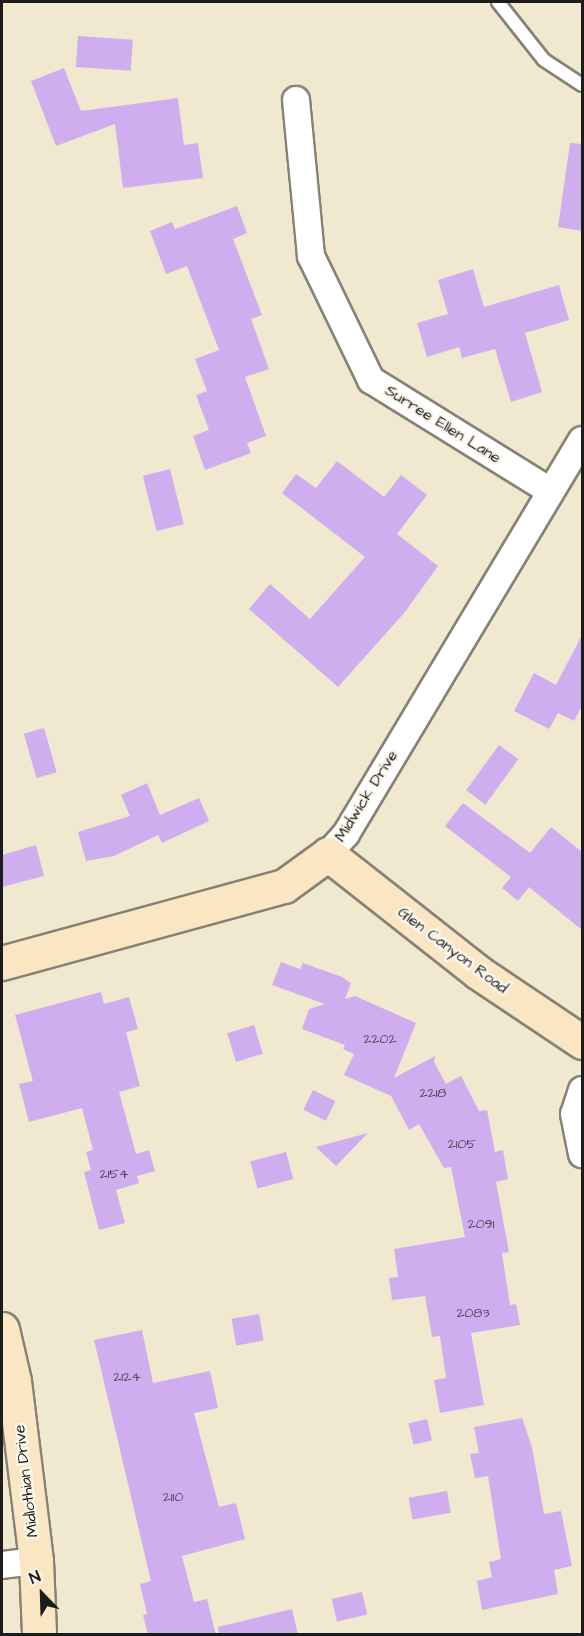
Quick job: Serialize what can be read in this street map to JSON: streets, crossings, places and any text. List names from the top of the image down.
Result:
{
  "streets": {
    "street": [
      "Surree Ellen Lane",
      "Midwick Drive",
      "Glen Canyon Road",
      "Midlothian Drive"
    ]
  },
  "crossings": [
    ["Surree Ellen Lane", "Midwick Drive"],
    ["Midwick Drive", "Glen Canyon Road"]
  ],
  "house_numbers": [
    "2202",
    "2218",
    "2105",
    "2154",
    "2091",
    "2083",
    "2124",
    "2110"
  ],
  "north": "top left"
}
